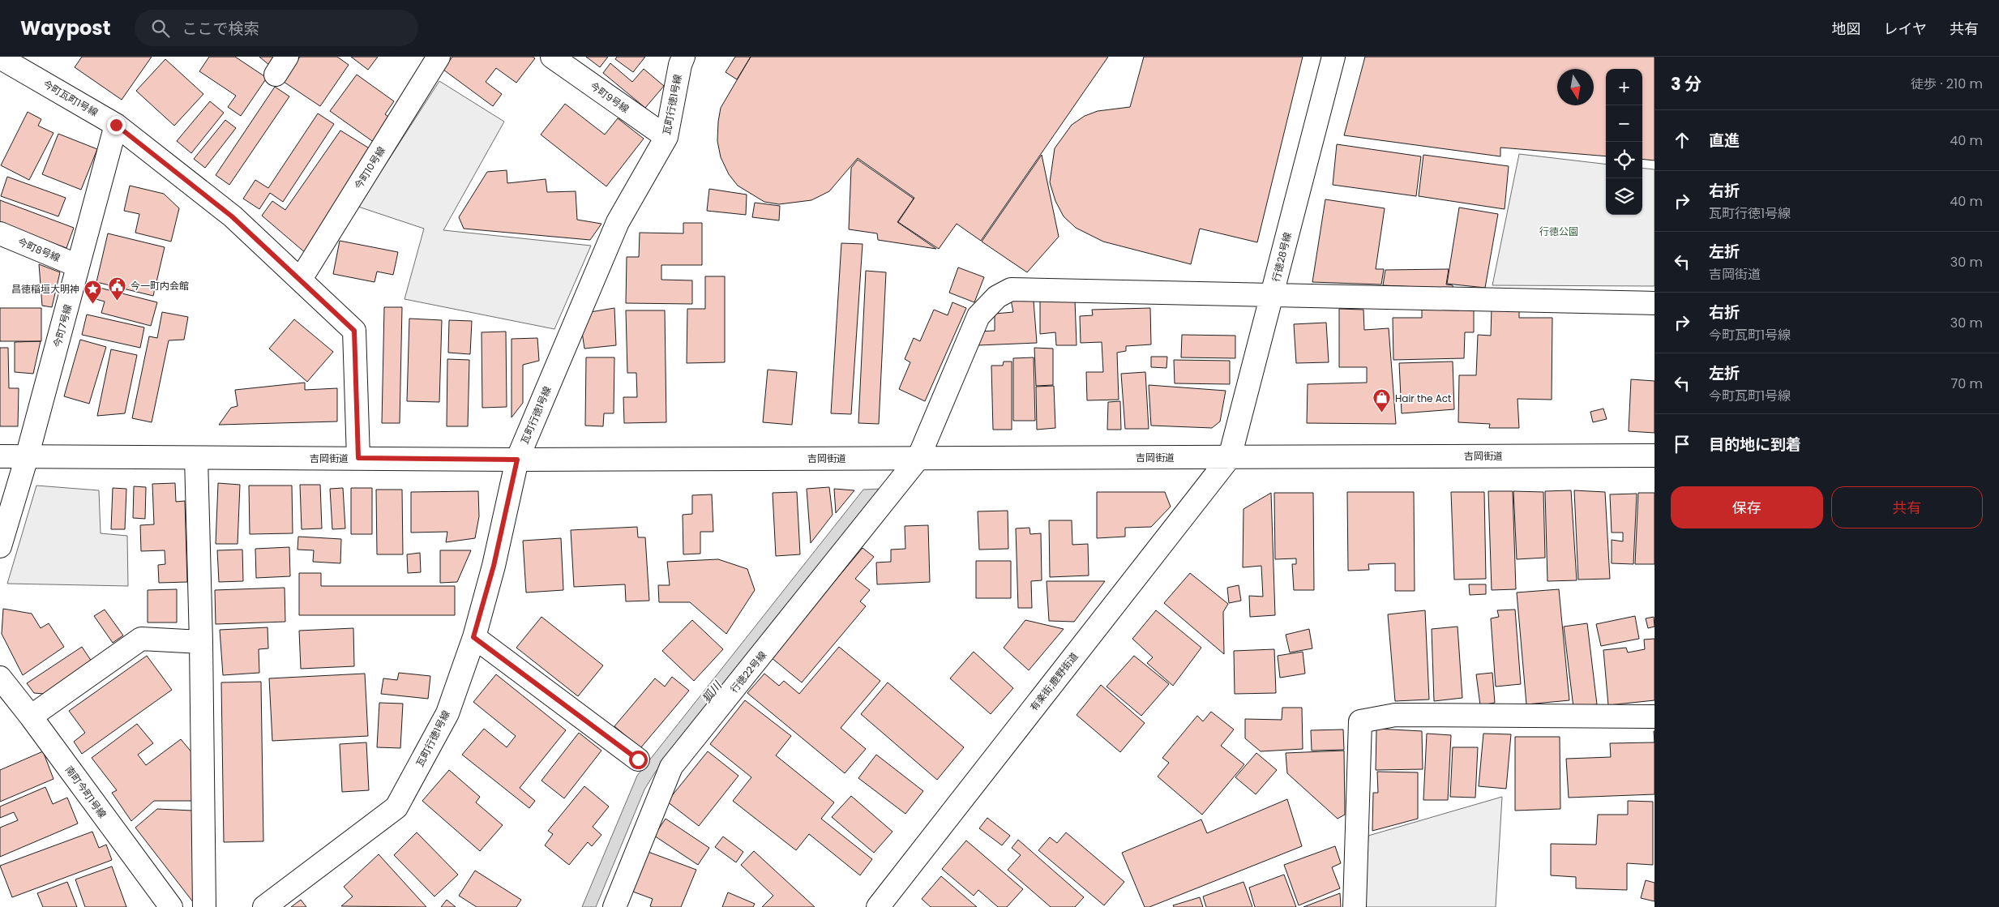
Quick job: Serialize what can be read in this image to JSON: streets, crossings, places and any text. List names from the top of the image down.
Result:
{
  "streets": {
    "street": [
      "今町9号線",
      "今町瓦町1号線",
      "瓦町行徳1号線",
      "今町10号線",
      "今町8号線",
      "行徳28号線",
      "今町7号線",
      "吉岡街道",
      "行徳22号線",
      "有楽街;鹿野街道",
      "南町今町1号線"
    ]
  },
  "crossings": [
    ["今町9号線", "瓦町行徳1号線"],
    ["今町瓦町1号線", "今町10号線"],
    ["今町瓦町1号線", "今町7号線"],
    ["今町瓦町1号線", "吉岡街道"],
    ["瓦町行徳1号線", "吉岡街道"],
    ["今町8号線", "今町7号線"],
    ["行徳28号線", "吉岡街道"],
    ["行徳28号線", "行徳22号線"],
    ["行徳28号線", "有楽街;鹿野街道"],
    ["今町7号線", "吉岡街道"],
    ["吉岡街道", "行徳22号線"],
    ["吉岡街道", "有楽街;鹿野街道"]
  ],
  "water": ["狐川"],
  "parks": ["行徳公園"],
  "places": {
    "public building": ["今一町内会館"],
    "place": ["昌徳稲垣大明神"],
    "shop": ["Hair the Act"]
  },
  "north": "bottom",
  "page": {
    "header": "Waypost",
    "search": "ここで検索",
    "nav": ["地図", "レイヤ", "共有"],
    "heading": ["3 分", "徒歩 · 210 m"],
    "map_buttons": ["+", "−"],
    "list": [
      ["直進", "40 m"],
      ["右折", "瓦町行徳1号線", "40 m"],
      ["左折", "吉岡街道", "30 m"],
      ["右折", "今町瓦町1号線", "30 m"],
      ["左折", "今町瓦町1号線", "70 m"],
      "目的地に到着"
    ],
    "buttons": ["保存", "共有"]
  }
}
